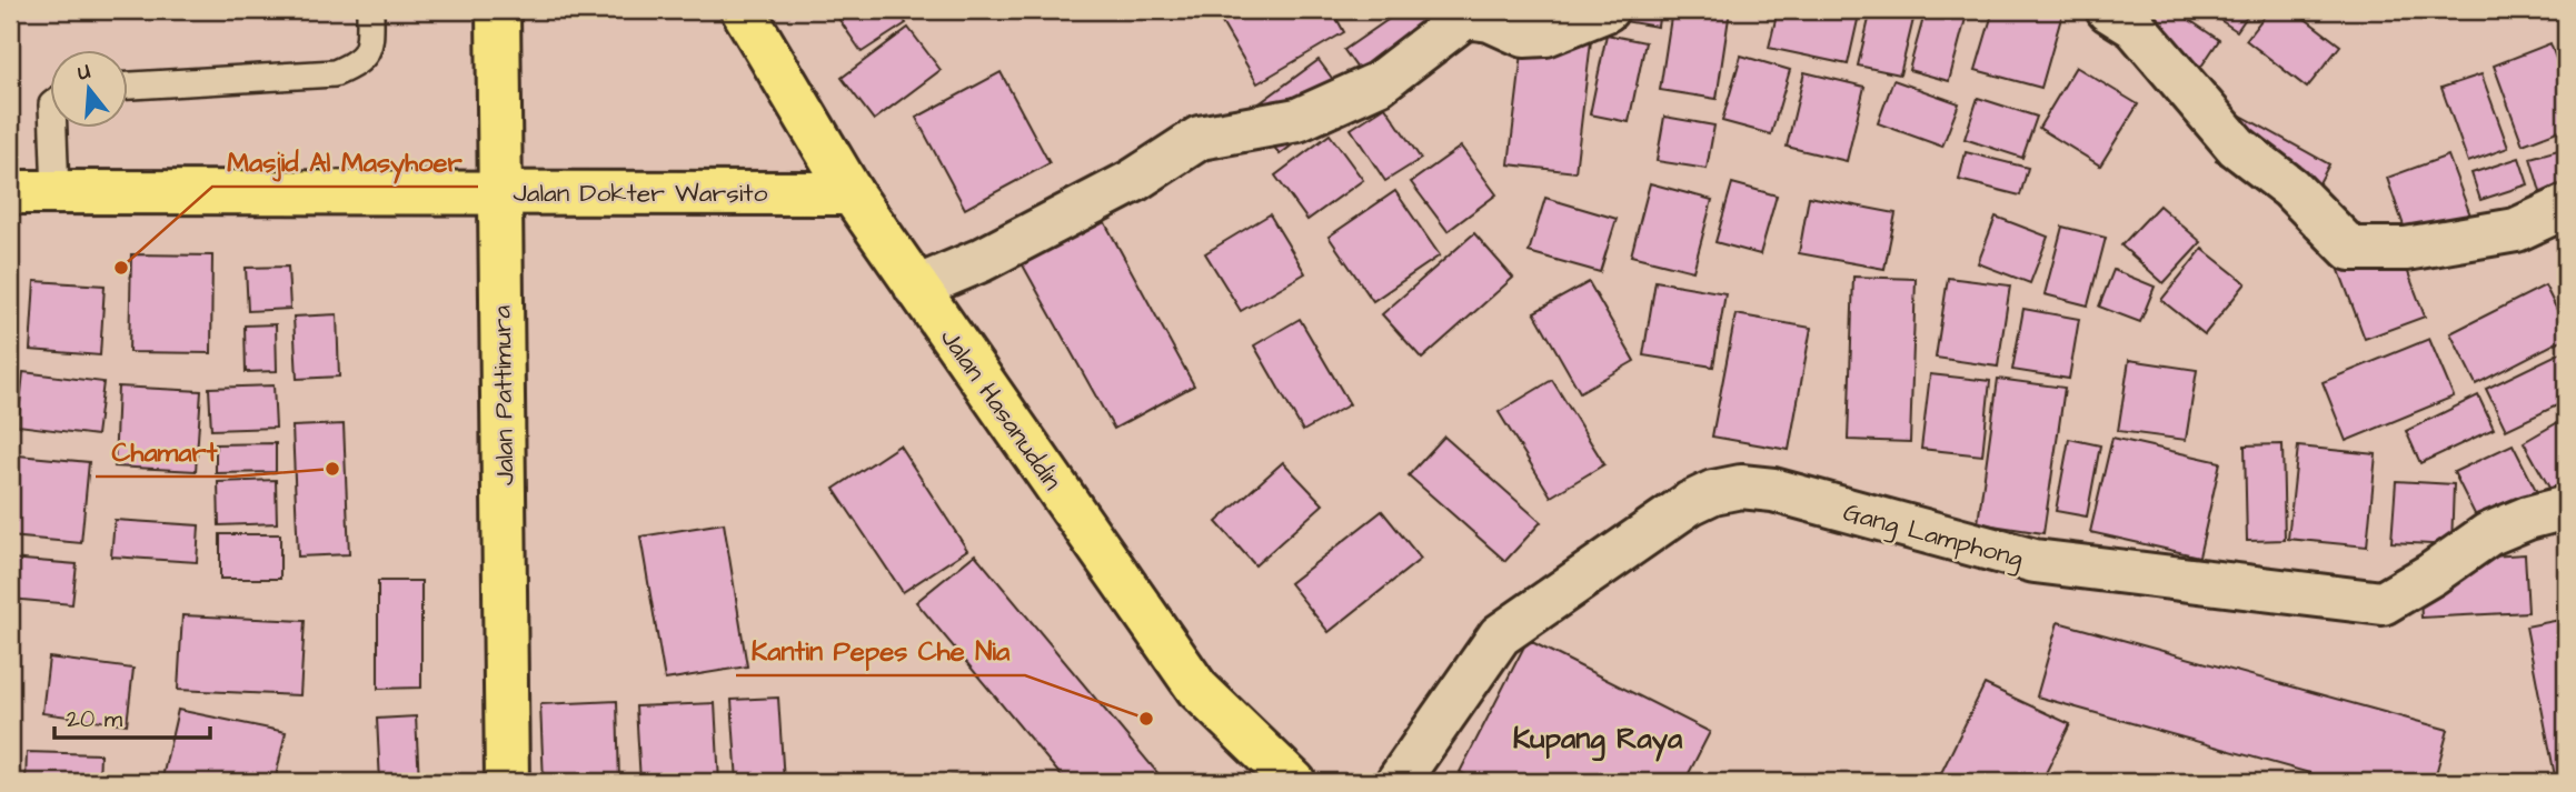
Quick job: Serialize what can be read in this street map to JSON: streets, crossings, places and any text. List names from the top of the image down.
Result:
{
  "streets": {
    "main road": ["Jalan Dokter Warsito", "Jalan Pattimura", "Jalan Hasanuddin"],
    "street": ["Gang Lamphong"]
  },
  "crossings": [
    ["Jalan Dokter Warsito", "Jalan Pattimura"],
    ["Jalan Dokter Warsito", "Jalan Hasanuddin"]
  ],
  "districts": ["Kupang Raya"],
  "places": ["Masjid Al Masyhoer", "Chamart", "Kantin Pepes Che Nia"],
  "scale_bar": "20 m",
  "north": "top"
}
